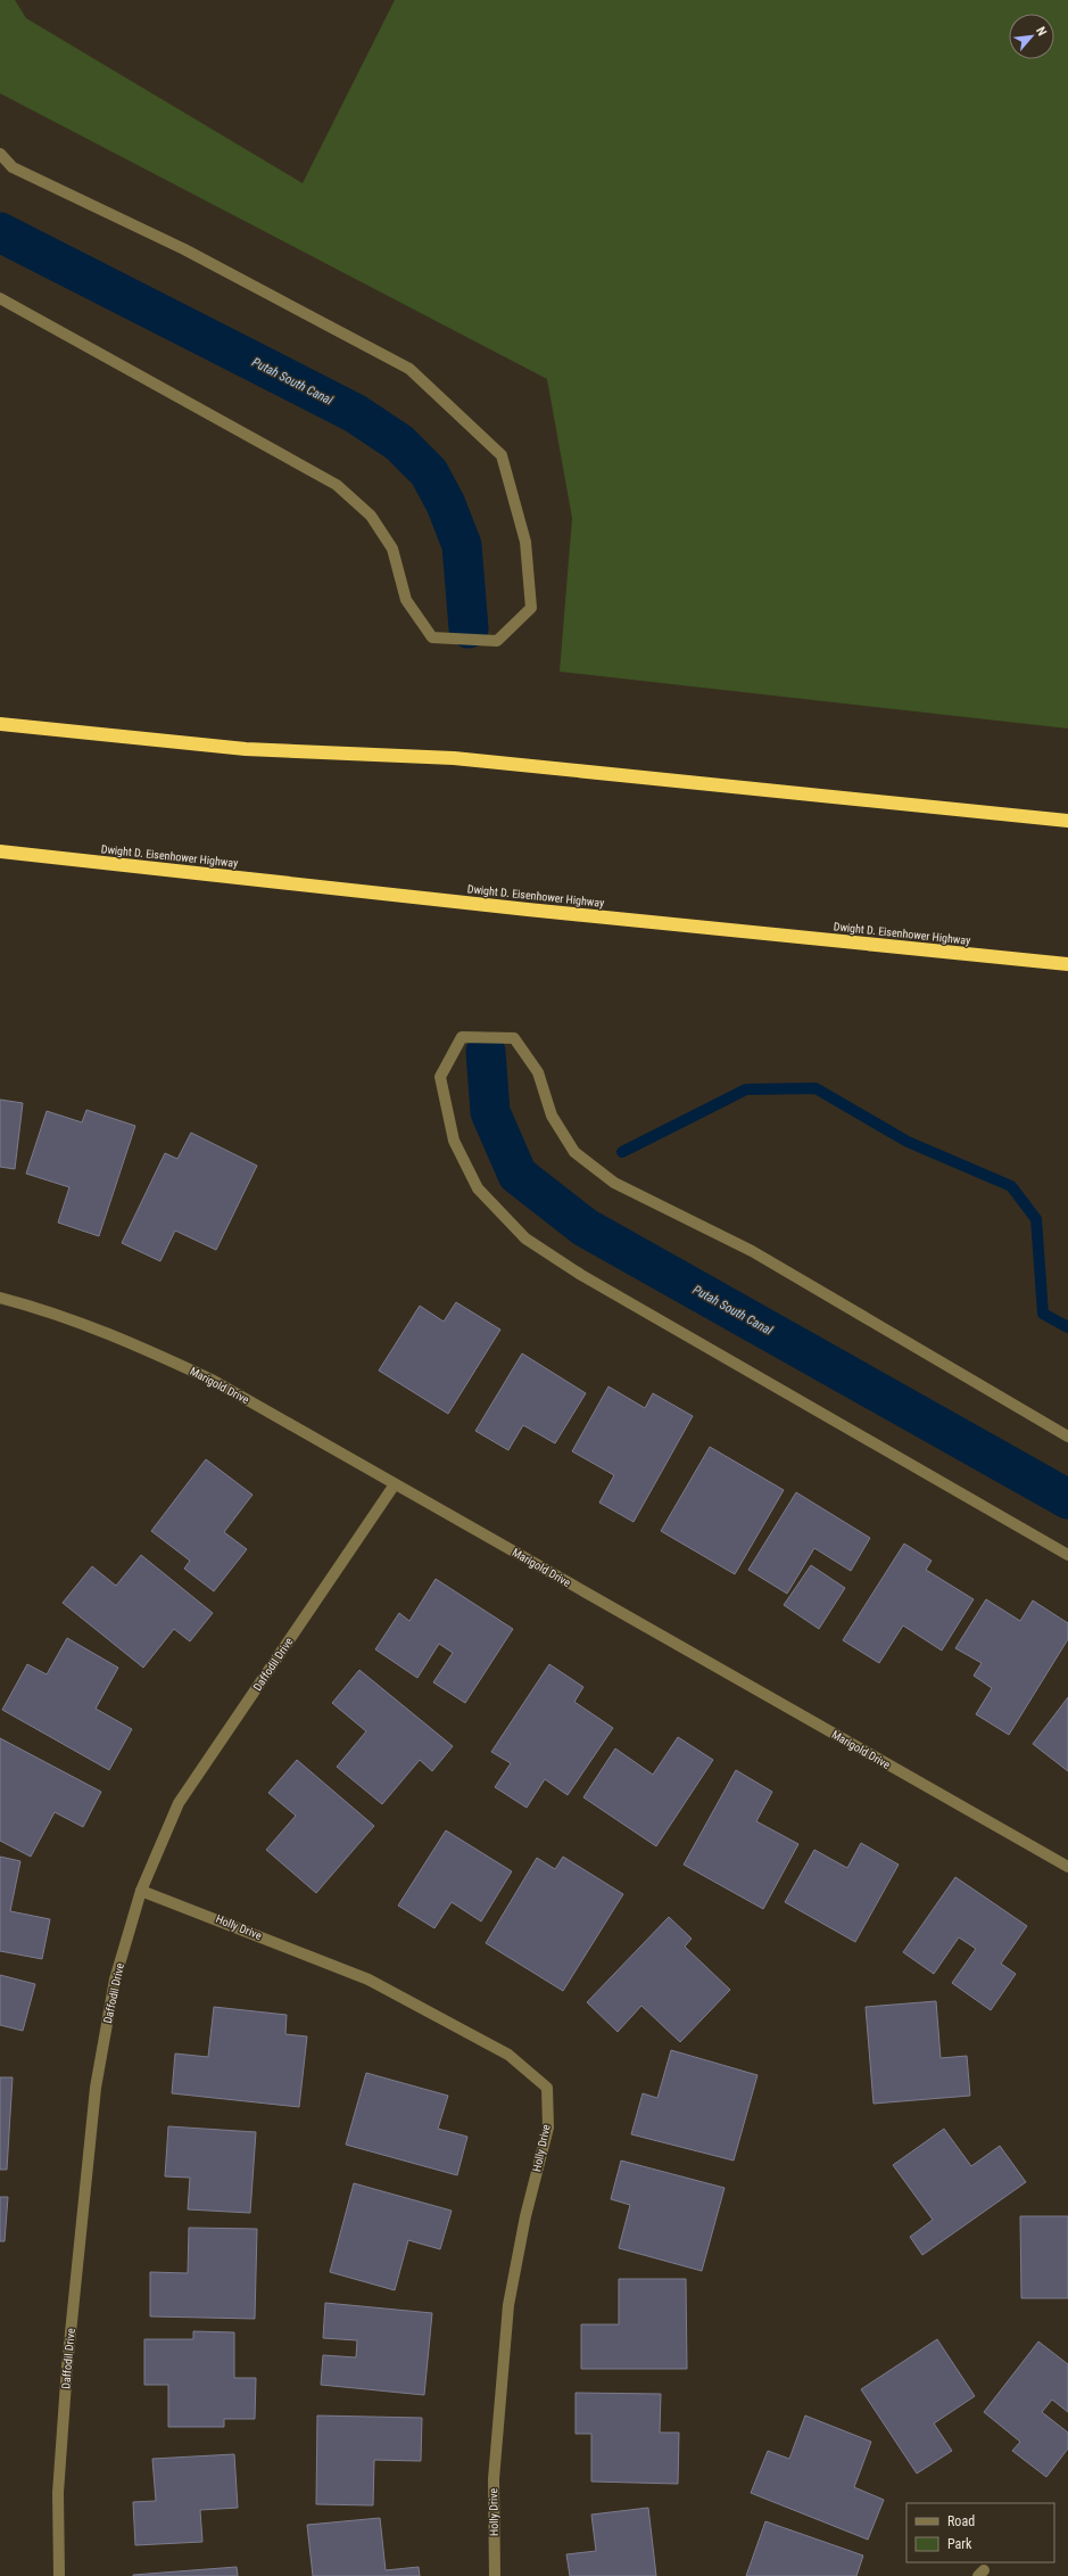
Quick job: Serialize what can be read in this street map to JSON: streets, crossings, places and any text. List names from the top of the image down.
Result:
{
  "streets": {
    "highway": ["Dwight D. Eisenhower Highway"],
    "street": ["Marigold Drive", "Daffodil Drive", "Holly Drive"]
  },
  "crossings": [
    ["Marigold Drive", "Daffodil Drive"],
    ["Daffodil Drive", "Holly Drive"]
  ],
  "water": ["Putah South Canal"],
  "legend": ["Road", "Park"],
  "north": "top right"
}
